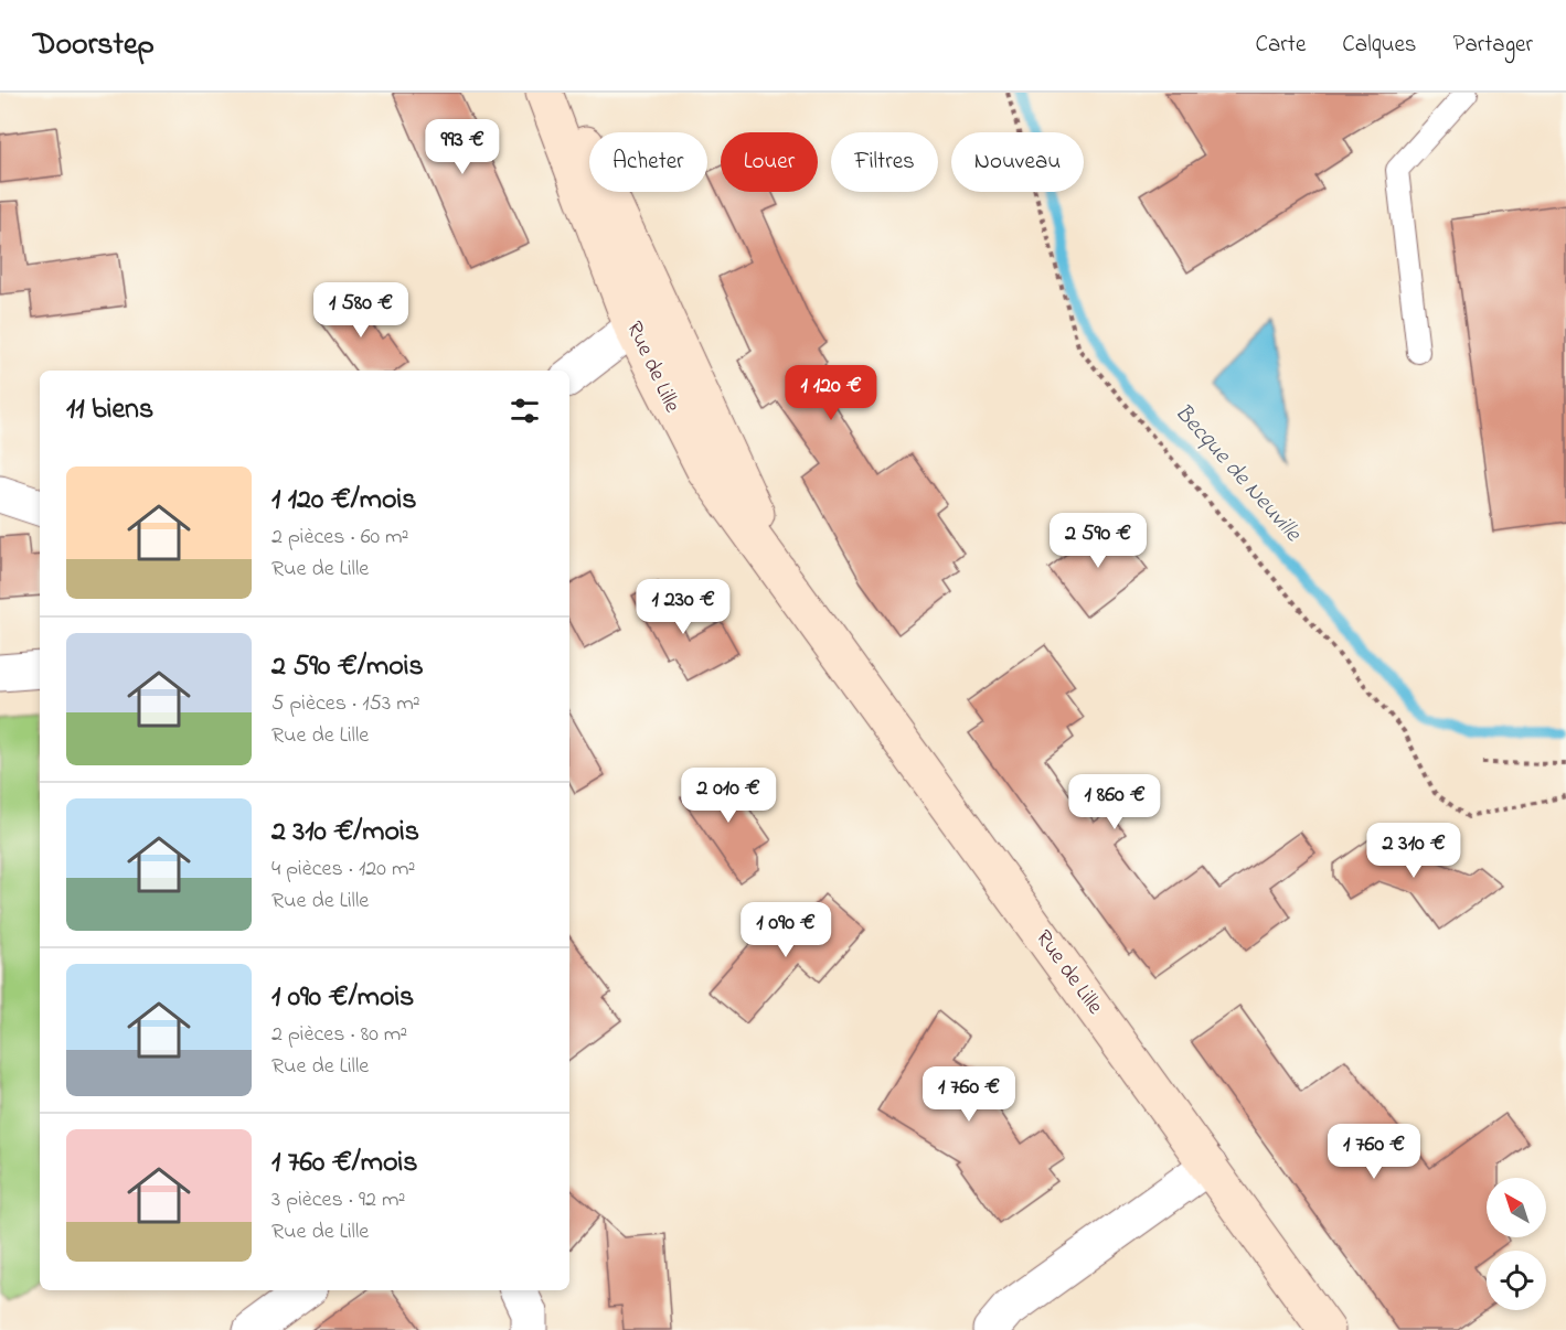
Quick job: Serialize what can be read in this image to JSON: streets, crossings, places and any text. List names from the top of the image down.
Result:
{
  "streets": {
    "main road": ["Rue de Lille"]
  },
  "water": ["Becque de Neuville"],
  "north": "top left",
  "page": {
    "header": "Doorstep",
    "nav": ["Carte", "Calques", "Partager"],
    "price": [
      "993 €",
      "1 580 €",
      "1 120 €",
      "2 590 €",
      "1 230 €",
      "2 010 €",
      "1 860 €",
      "2 310 €",
      "1 090 €",
      "1 760 €",
      "1 760 €"
    ],
    "chip": [
      "Acheter",
      "Louer",
      "Filtres",
      "Nouveau"
    ],
    "heading": "11 biens",
    "list": [
      {
        "name": "1 120 €/mois",
        "note": "2 pièces · 60 m² · Rue de Lille"
      },
      {
        "name": "2 590 €/mois",
        "note": "5 pièces · 153 m² · Rue de Lille"
      },
      {
        "name": "2 310 €/mois",
        "note": "4 pièces · 120 m² · Rue de Lille"
      },
      {
        "name": "1 090 €/mois",
        "note": "2 pièces · 80 m² · Rue de Lille"
      },
      {
        "name": "1 760 €/mois",
        "note": "3 pièces · 92 m² · Rue de Lille"
      }
    ]
  }
}
